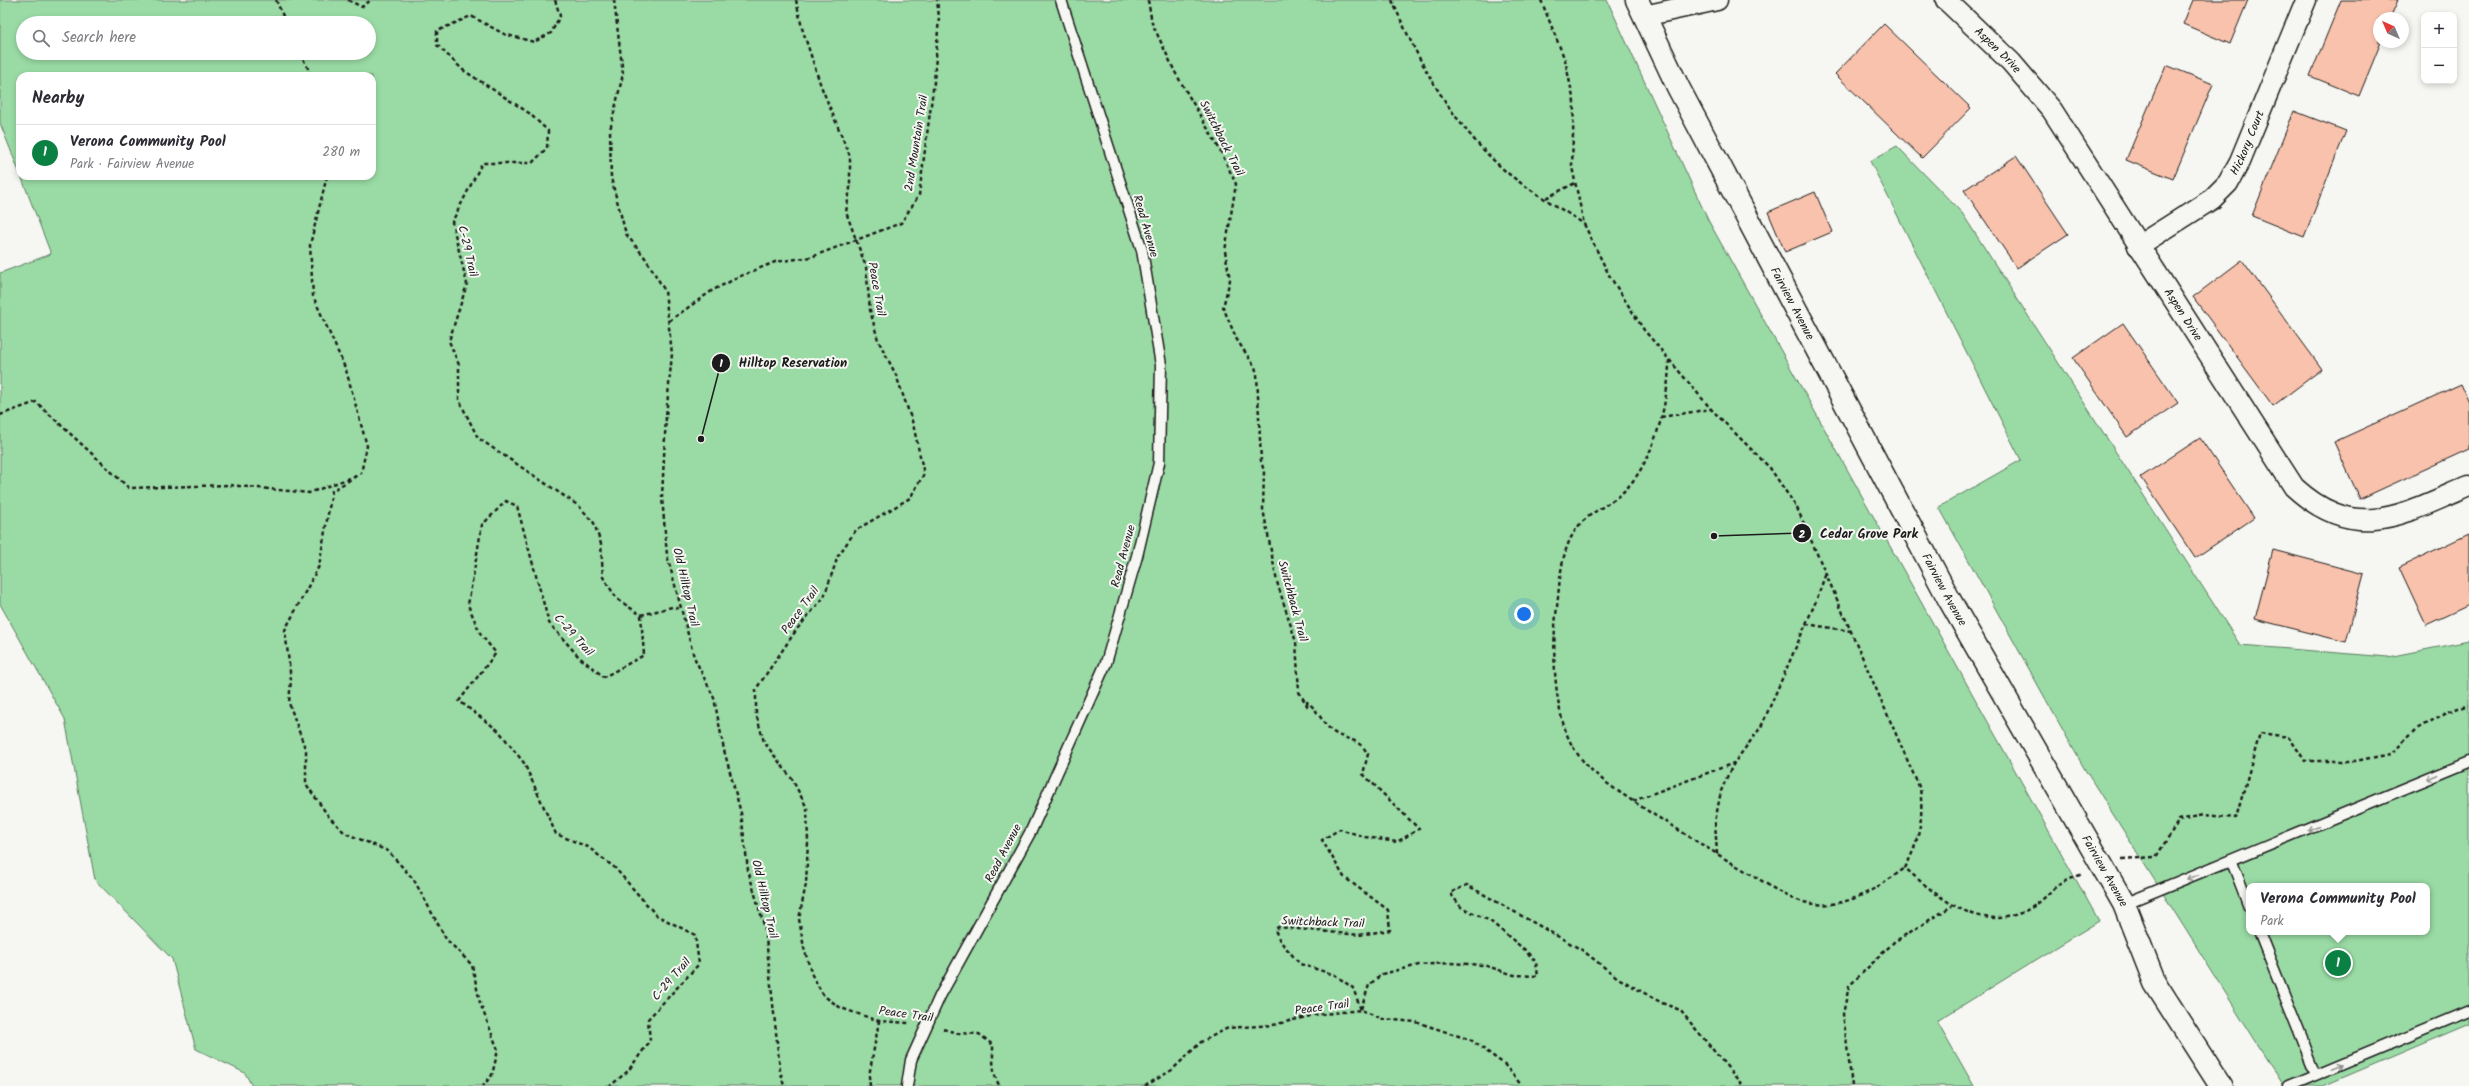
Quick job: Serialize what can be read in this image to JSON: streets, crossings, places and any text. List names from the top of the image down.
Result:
{
  "streets": {
    "main road": ["Fairview Avenue"],
    "street": ["Aspen Drive", "Hickory Court"],
    "lane": ["Read Avenue"],
    "path": [
      "Switchback Trail",
      "2nd Mountain Trail",
      "C-29 Trail",
      "Peace Trail",
      "Old Hilltop Trail"
    ]
  },
  "crossings": [
    ["Aspen Drive", "Hickory Court"],
    ["Switchback Trail", "Peace Trail"],
    ["2nd Mountain Trail", "Peace Trail"],
    ["2nd Mountain Trail", "Old Hilltop Trail"],
    ["Read Avenue", "Peace Trail"]
  ],
  "places": ["Hilltop Reservation", "Cedar Grove Park"],
  "north": "top left",
  "page": {
    "map_buttons": ["+", "−"],
    "search": "Search here",
    "heading": "Nearby",
    "list": [
      {
        "mark": "1",
        "name": "Verona Community Pool",
        "note": "Park · Fairview Avenue",
        "value": "280 m"
      }
    ],
    "popup": ["Verona Community Pool", "Park"],
    "pins": "1"
  }
}
